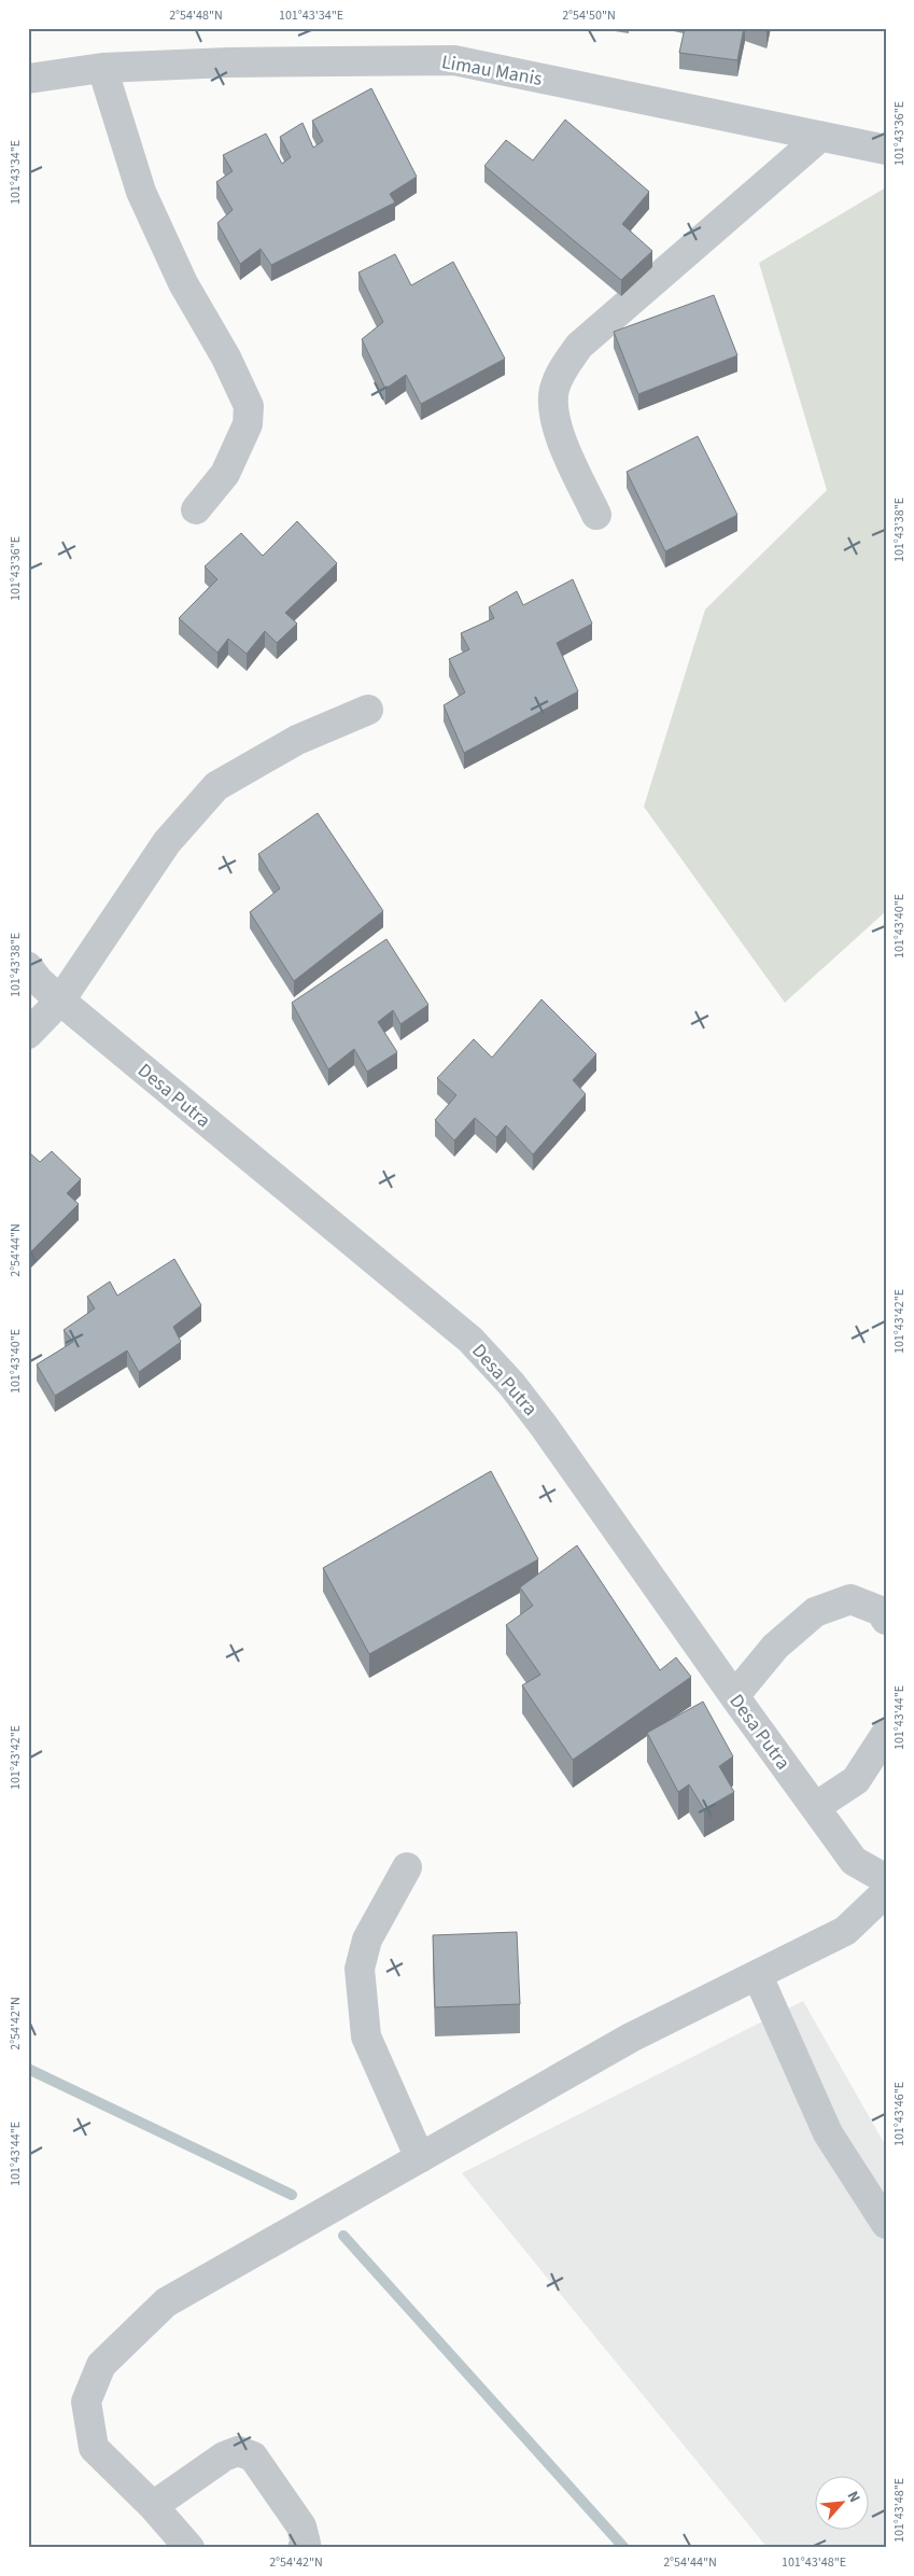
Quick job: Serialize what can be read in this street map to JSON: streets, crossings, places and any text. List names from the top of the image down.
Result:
{
  "streets": {
    "street": ["Limau Manis", "Desa Putra"]
  },
  "north": "top right",
  "coordinates": [
    "2°54'48\"N",
    "101°43'34\"E",
    "2°54'50\"N",
    "101°43'36\"E",
    "101°43'38\"E",
    "101°43'40\"E",
    "2°54'44\"N",
    "101°43'42\"E",
    "101°43'44\"E",
    "2°54'42\"N",
    "101°43'46\"E",
    "101°43'48\"E"
  ]
}
